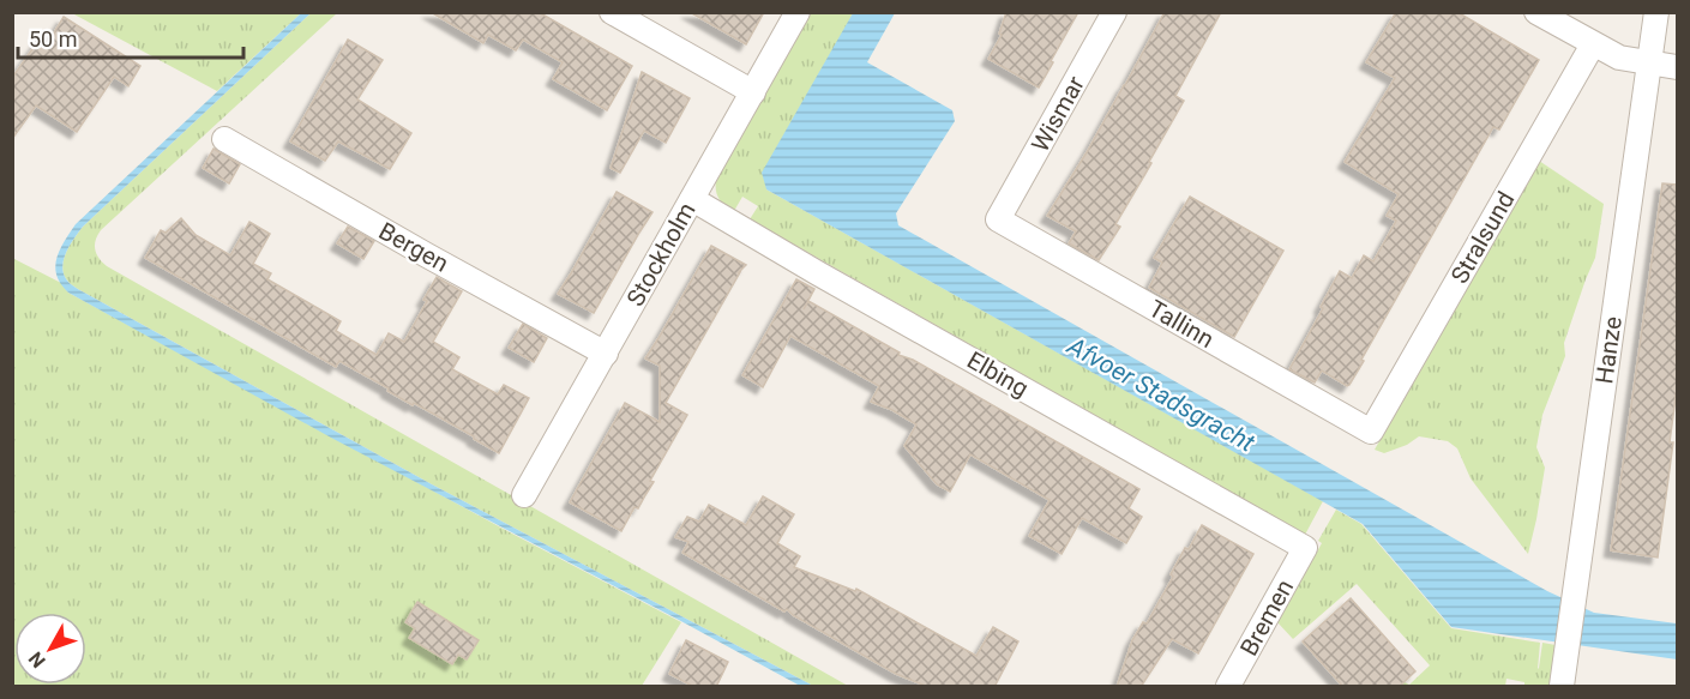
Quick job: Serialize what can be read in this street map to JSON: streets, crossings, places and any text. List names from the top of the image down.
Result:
{
  "streets": {
    "street": [
      "Wismar",
      "Stralsund",
      "Bergen",
      "Stockholm",
      "Tallinn",
      "Hanze",
      "Elbing",
      "Bremen"
    ]
  },
  "crossings": [
    ["Wismar", "Tallinn"],
    ["Stralsund", "Tallinn"],
    ["Bergen", "Stockholm"],
    ["Stockholm", "Elbing"],
    ["Elbing", "Bremen"]
  ],
  "water": ["Afvoer Stadsgracht"],
  "scale_bar": "50 m",
  "north": "bottom left"
}
